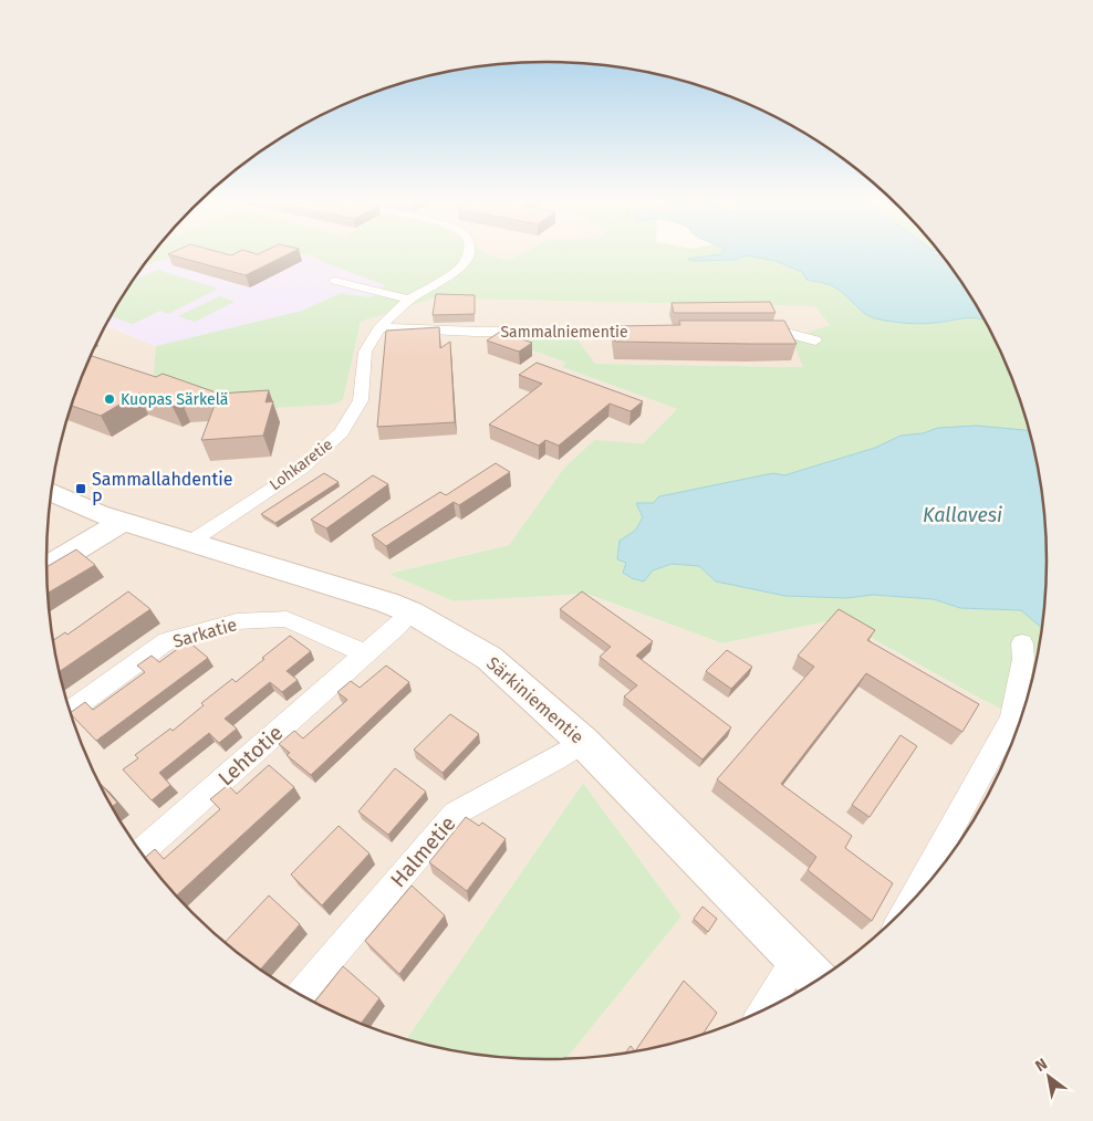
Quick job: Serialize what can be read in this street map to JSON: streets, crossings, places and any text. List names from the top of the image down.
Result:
{
  "streets": {
    "street": [
      "Sammalniementie",
      "Lohkaretie",
      "Sarkatie",
      "Särkiniementie",
      "Lehtotie",
      "Halmetie"
    ]
  },
  "crossings": [
    ["Sammalniementie", "Lohkaretie"],
    ["Lohkaretie", "Särkiniementie"],
    ["Sarkatie", "Lehtotie"],
    ["Särkiniementie", "Halmetie"]
  ],
  "water": ["Kallavesi"],
  "places": {
    "other": ["Kuopas Särkelä"],
    "transit": ["Sammallahdentie P"]
  },
  "north": "top left"
}
